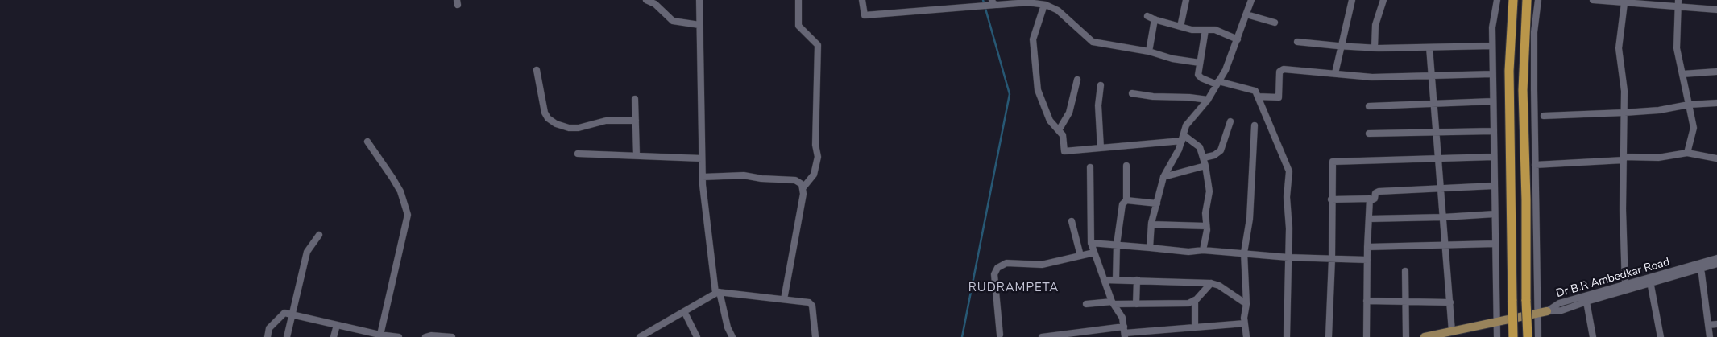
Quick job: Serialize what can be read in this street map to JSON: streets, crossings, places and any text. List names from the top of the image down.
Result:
{
  "streets": {
    "street": ["Dr B.R Ambedkar Road"]
  },
  "districts": ["RUDRAMPETA"]
}
